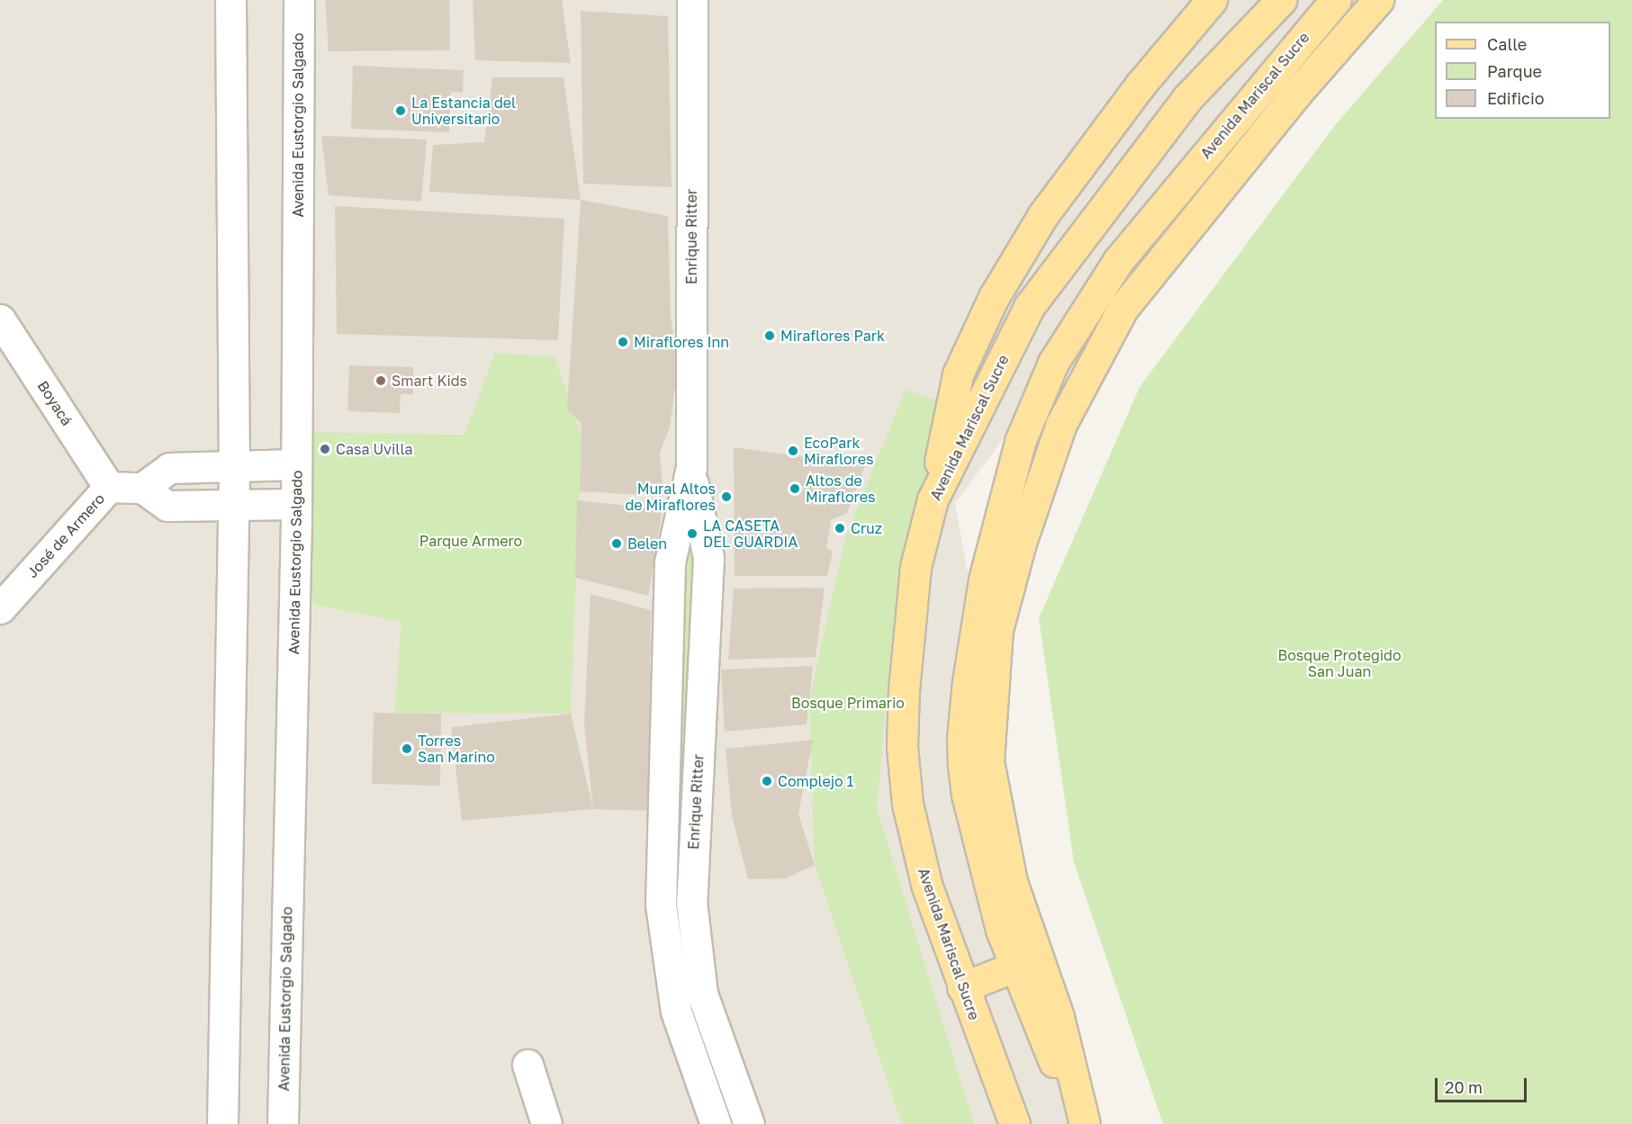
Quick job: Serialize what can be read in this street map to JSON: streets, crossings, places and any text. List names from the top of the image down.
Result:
{
  "streets": {
    "main road": ["Avenida Mariscal Sucre"],
    "street": [
      "Avenida Eustorgio Salgado",
      "Enrique Ritter",
      "Boyacá",
      "José de Armero"
    ]
  },
  "crossings": [
    ["Boyacá", "José de Armero"]
  ],
  "parks": ["Parque Armero", "Bosque Protegido San Juan", "Bosque Primario"],
  "places": [
    "La Estancia del Universitario",
    "Miraflores Park",
    "Miraflores Inn",
    "Smart Kids",
    "Casa Uvilla",
    "EcoPark Miraflores",
    "Altos de Miraflores",
    "Mural Altos de Miraflores",
    "Cruz",
    "LA CASETA DEL GUARDIA",
    "Belen",
    "Torres San Marino",
    "Complejo 1"
  ],
  "legend": ["Calle", "Parque", "Edificio"],
  "scale_bar": "20 m"
}
